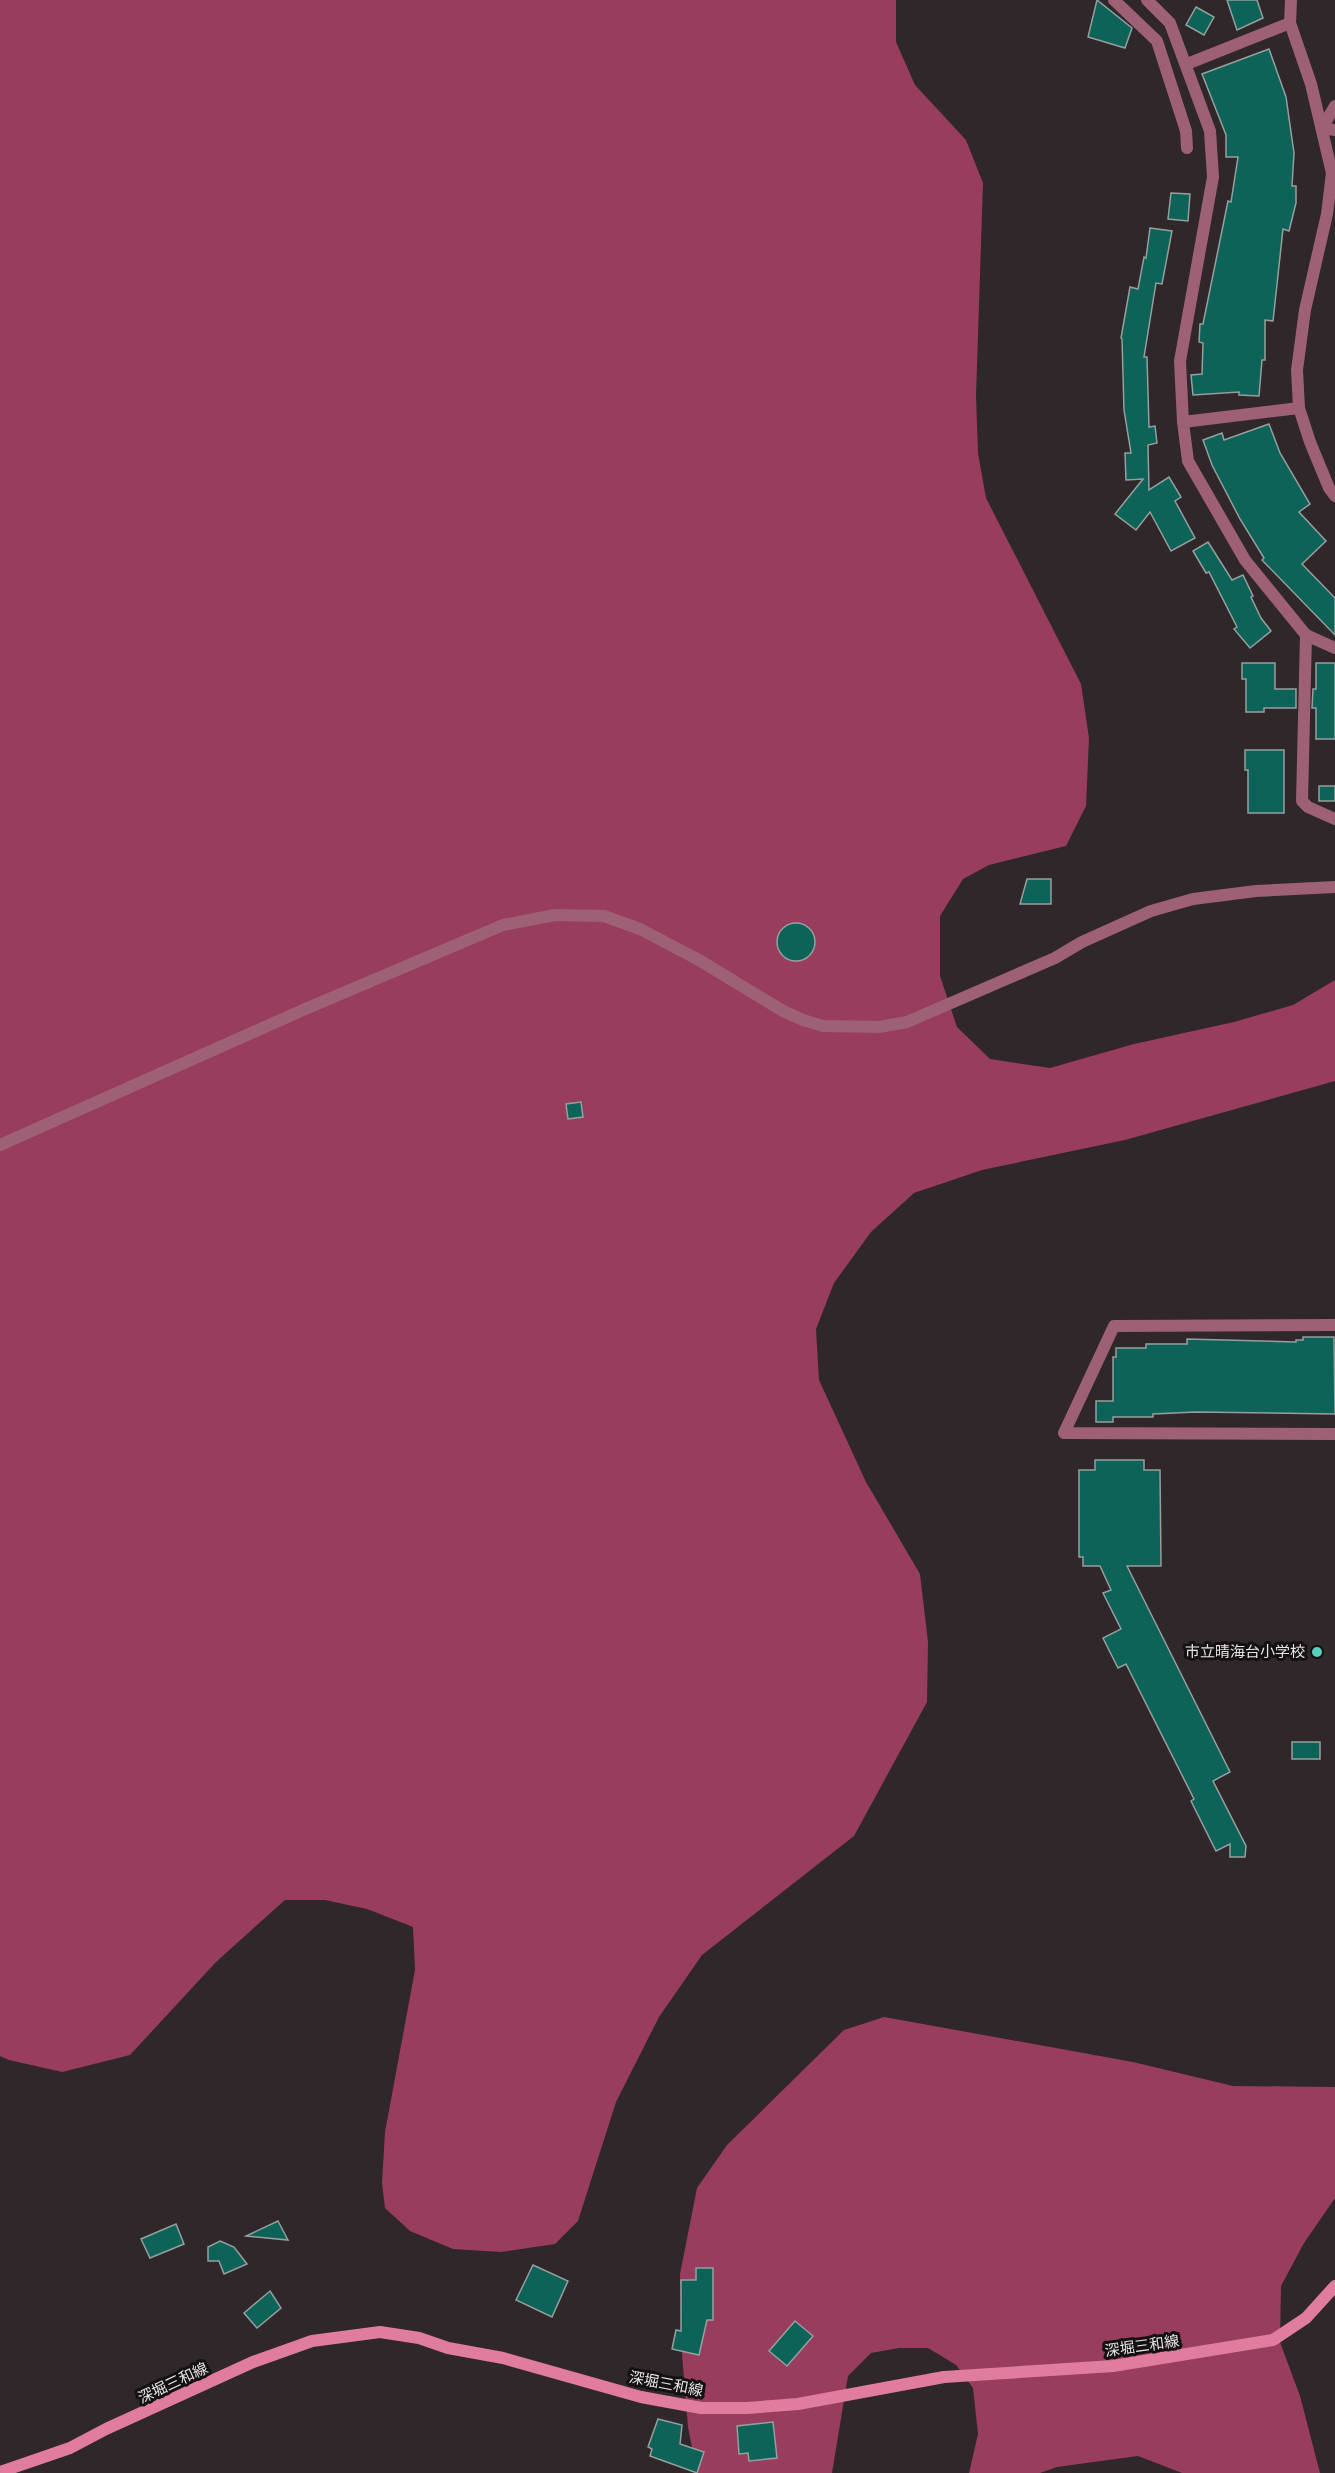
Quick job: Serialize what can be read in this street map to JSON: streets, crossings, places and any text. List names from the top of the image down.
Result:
{
  "streets": {
    "main road": ["深堀三和線"]
  },
  "places": ["市立晴海台小学校"]
}
